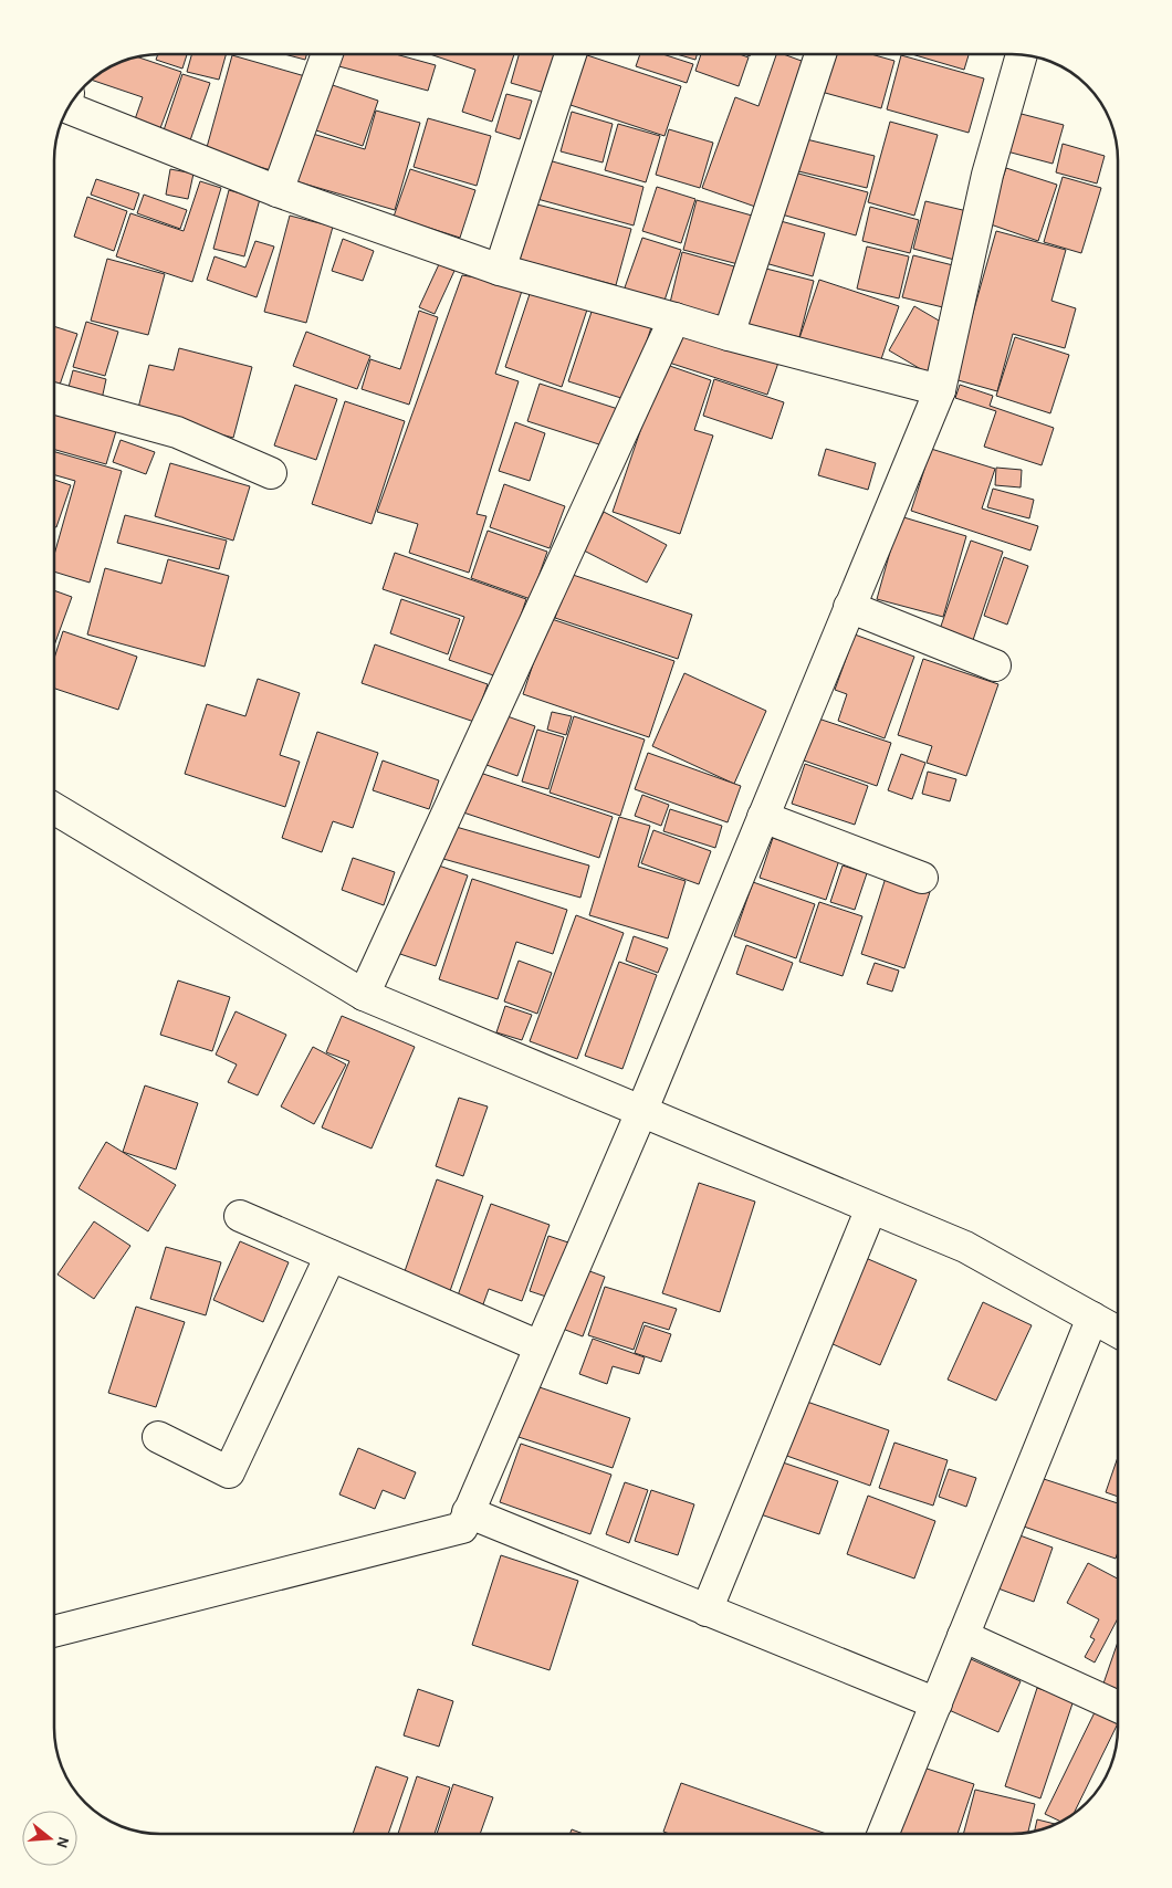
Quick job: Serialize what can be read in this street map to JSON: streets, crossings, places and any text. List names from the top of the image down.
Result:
{
  "north": "right"
}
